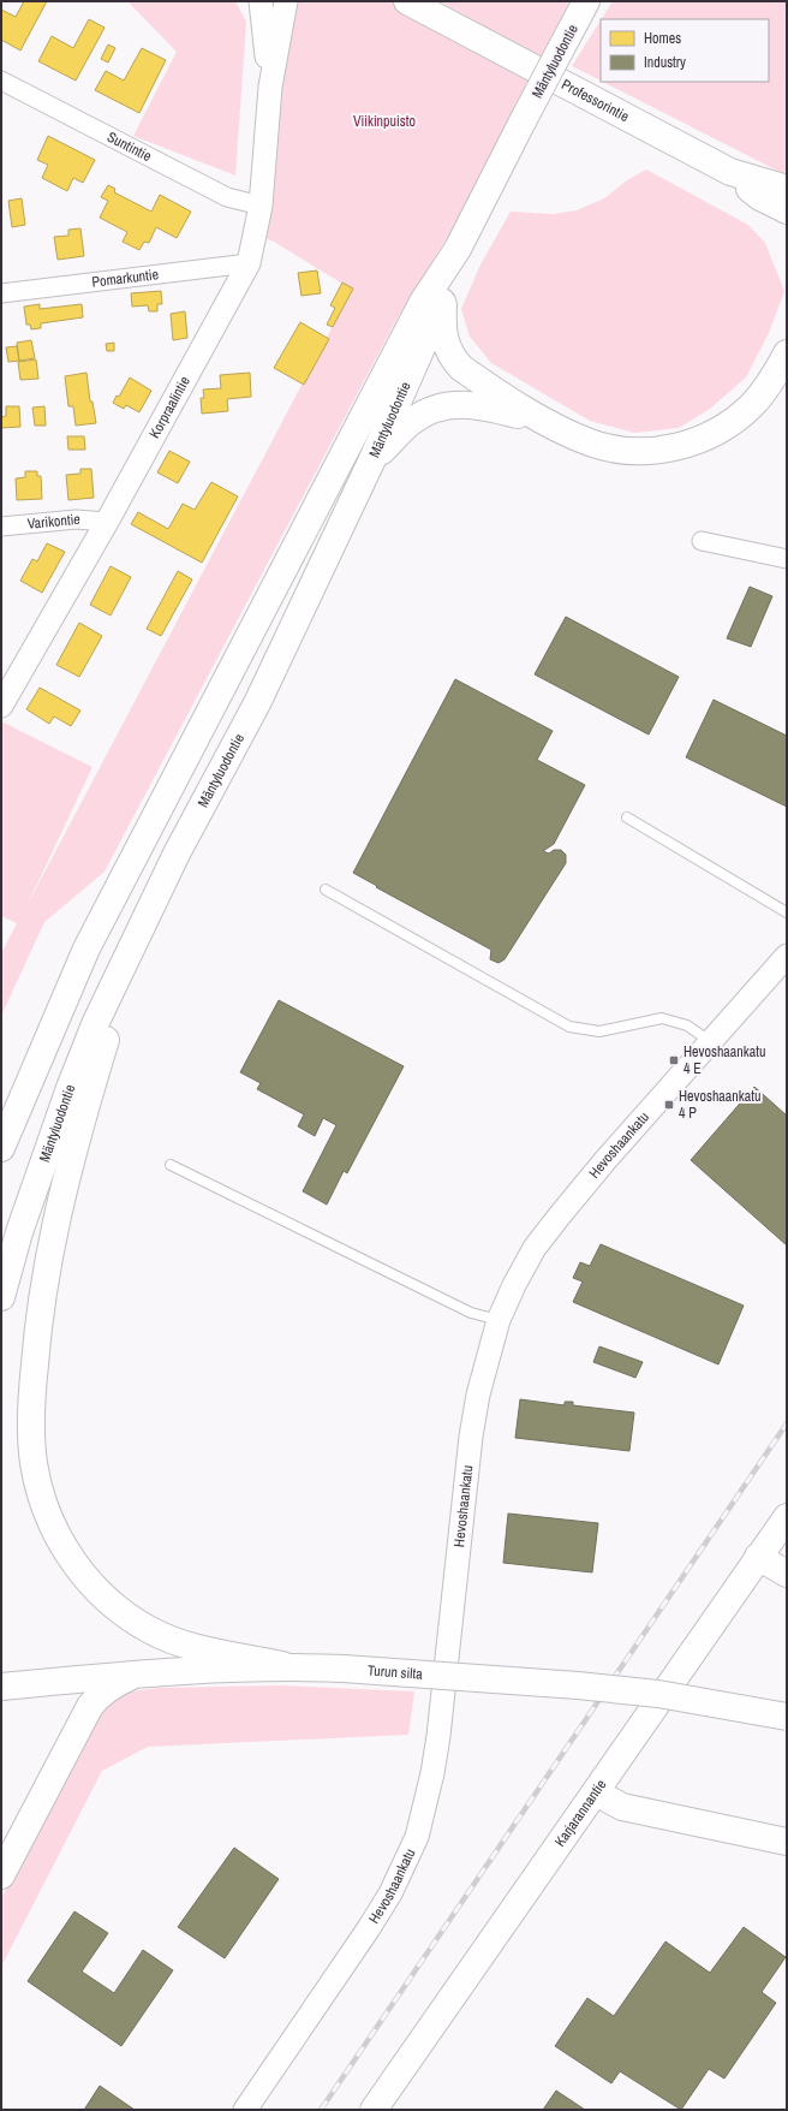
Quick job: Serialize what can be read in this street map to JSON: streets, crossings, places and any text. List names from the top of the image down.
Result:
{
  "streets": {
    "main road": [
      "Mäntyluodontie",
      "Professorintie",
      "Turun silta",
      "Karjarannantie"
    ],
    "street": [
      "Suntintie",
      "Pomarkuntie",
      "Korpraalintie",
      "Varikontie",
      "Hevoshaankatu"
    ]
  },
  "crossings": [
    ["Suntintie", "Korpraalintie"],
    ["Pomarkuntie", "Korpraalintie"],
    ["Korpraalintie", "Varikontie"]
  ],
  "parks": ["Viikinpuisto"],
  "places": {
    "transit": ["Hevoshaankatu 4 E", "Hevoshaankatu 4 P"]
  },
  "legend": ["Homes", "Industry"]
}
